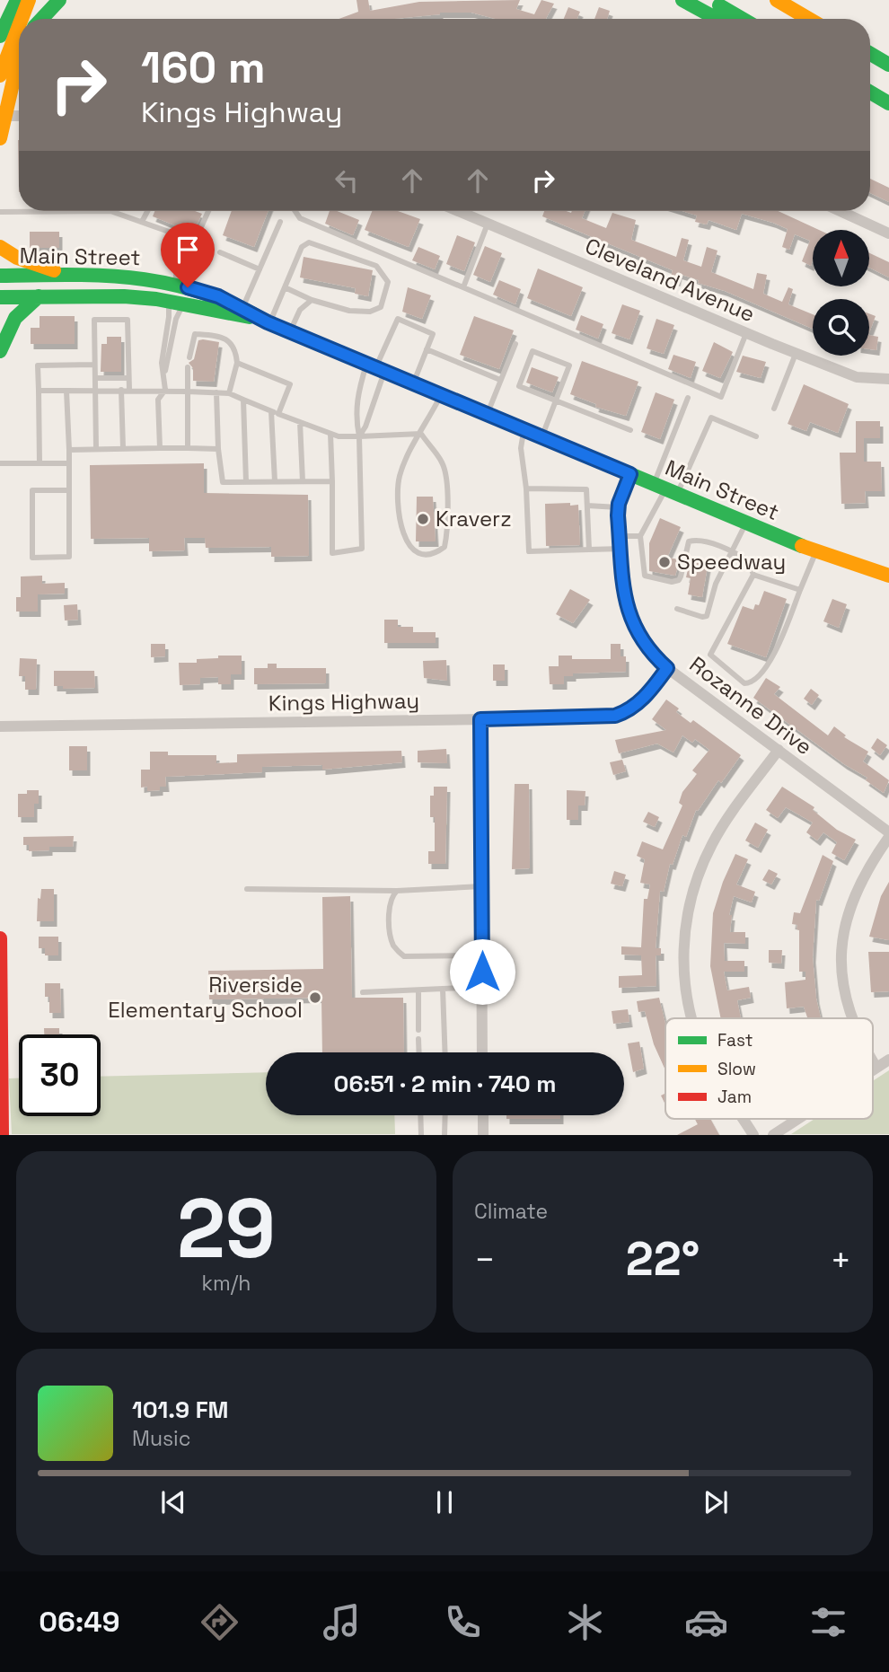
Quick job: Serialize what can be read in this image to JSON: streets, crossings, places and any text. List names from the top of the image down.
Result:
{
  "streets": {
    "main road": ["Main Street"],
    "street": ["Cleveland Avenue", "Kings Highway", "Rozanne Drive"]
  },
  "crossings": [
    ["Main Street", "Rozanne Drive"],
    ["Kings Highway", "Rozanne Drive"]
  ],
  "places": ["Kraverz", "Speedway", "Riverside Elementary School"],
  "legend": ["Fast", "Slow", "Jam"],
  "north": "top",
  "page": {
    "turn": ["160 m", "Kings Highway"],
    "limit": "30",
    "trip": "06:51 · 2 min · 740 m",
    "tile": [
      ["29", "km/h"],
      "Climate"
    ],
    "heat": ["−", "22°", "+"],
    "song": ["101.9 FM", "Music"],
    "tabs": "06:49"
  }
}
